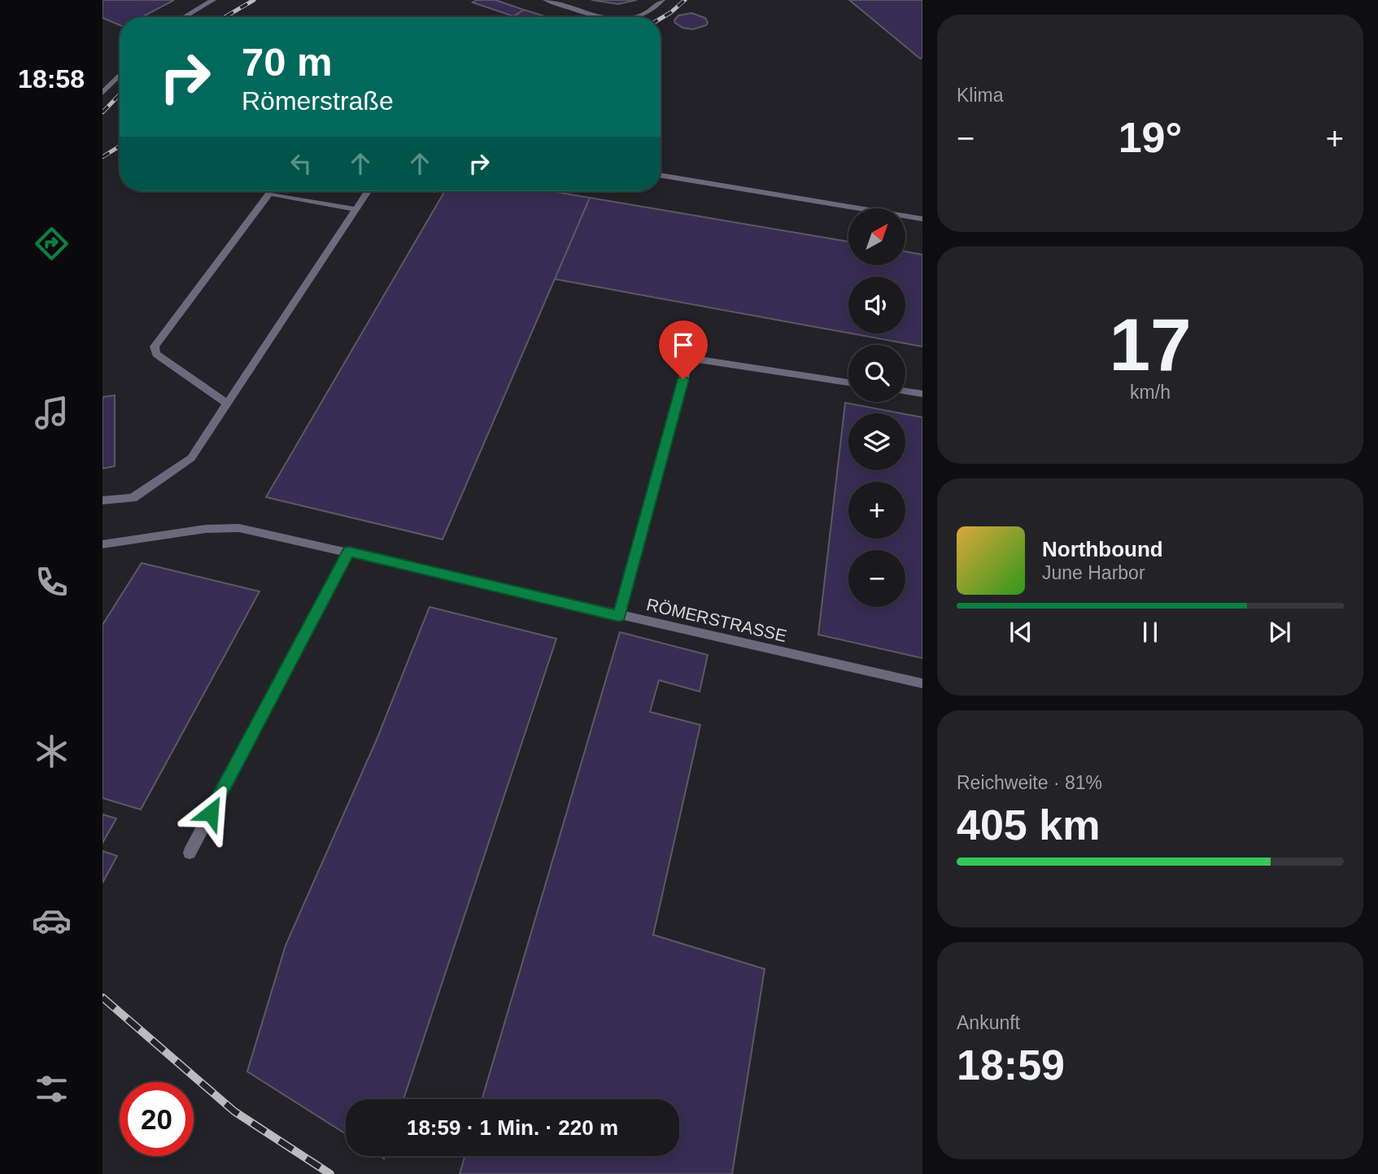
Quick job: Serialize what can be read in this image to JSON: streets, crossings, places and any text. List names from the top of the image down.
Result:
{
  "streets": {
    "street": ["RÖMERSTRASSE"]
  },
  "north": "top right",
  "page": {
    "tabs": "18:58",
    "tile": [
      "Klima",
      ["17", "km/h"],
      ["Reichweite · 81%", "405 km"],
      ["Ankunft", "18:59"]
    ],
    "turn": ["70 m", "Römerstraße"],
    "heat": ["−", "19°", "+"],
    "map_buttons": ["+", "−"],
    "song": ["Northbound", "June Harbor"],
    "limit": "20",
    "trip": "18:59 · 1 Min. · 220 m"
  }
}
